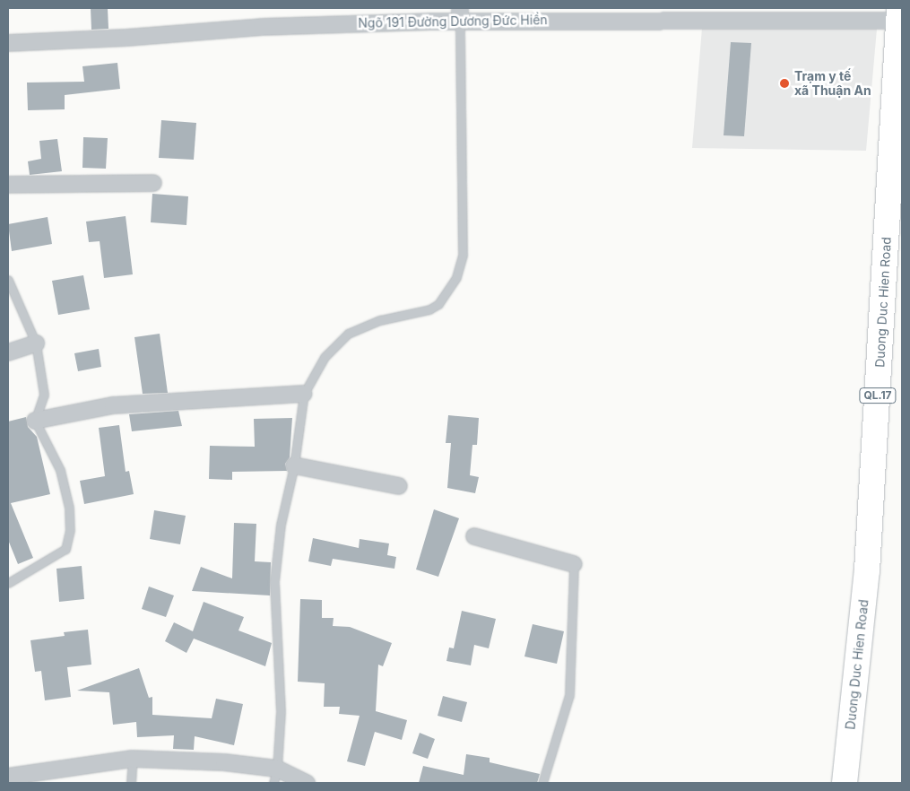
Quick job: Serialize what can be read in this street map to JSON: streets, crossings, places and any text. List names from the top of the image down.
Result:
{
  "streets": {
    "highway": ["Duong Duc Hien Road", "QL.17"],
    "street": ["Ngõ 191 Đường Dương Đức Hiền"]
  },
  "crossings": [
    ["Ngõ 191 Đường Dương Đức Hiền", "Duong Duc Hien Road"]
  ],
  "places": ["Trạm y tế xã Thuận An"]
}
